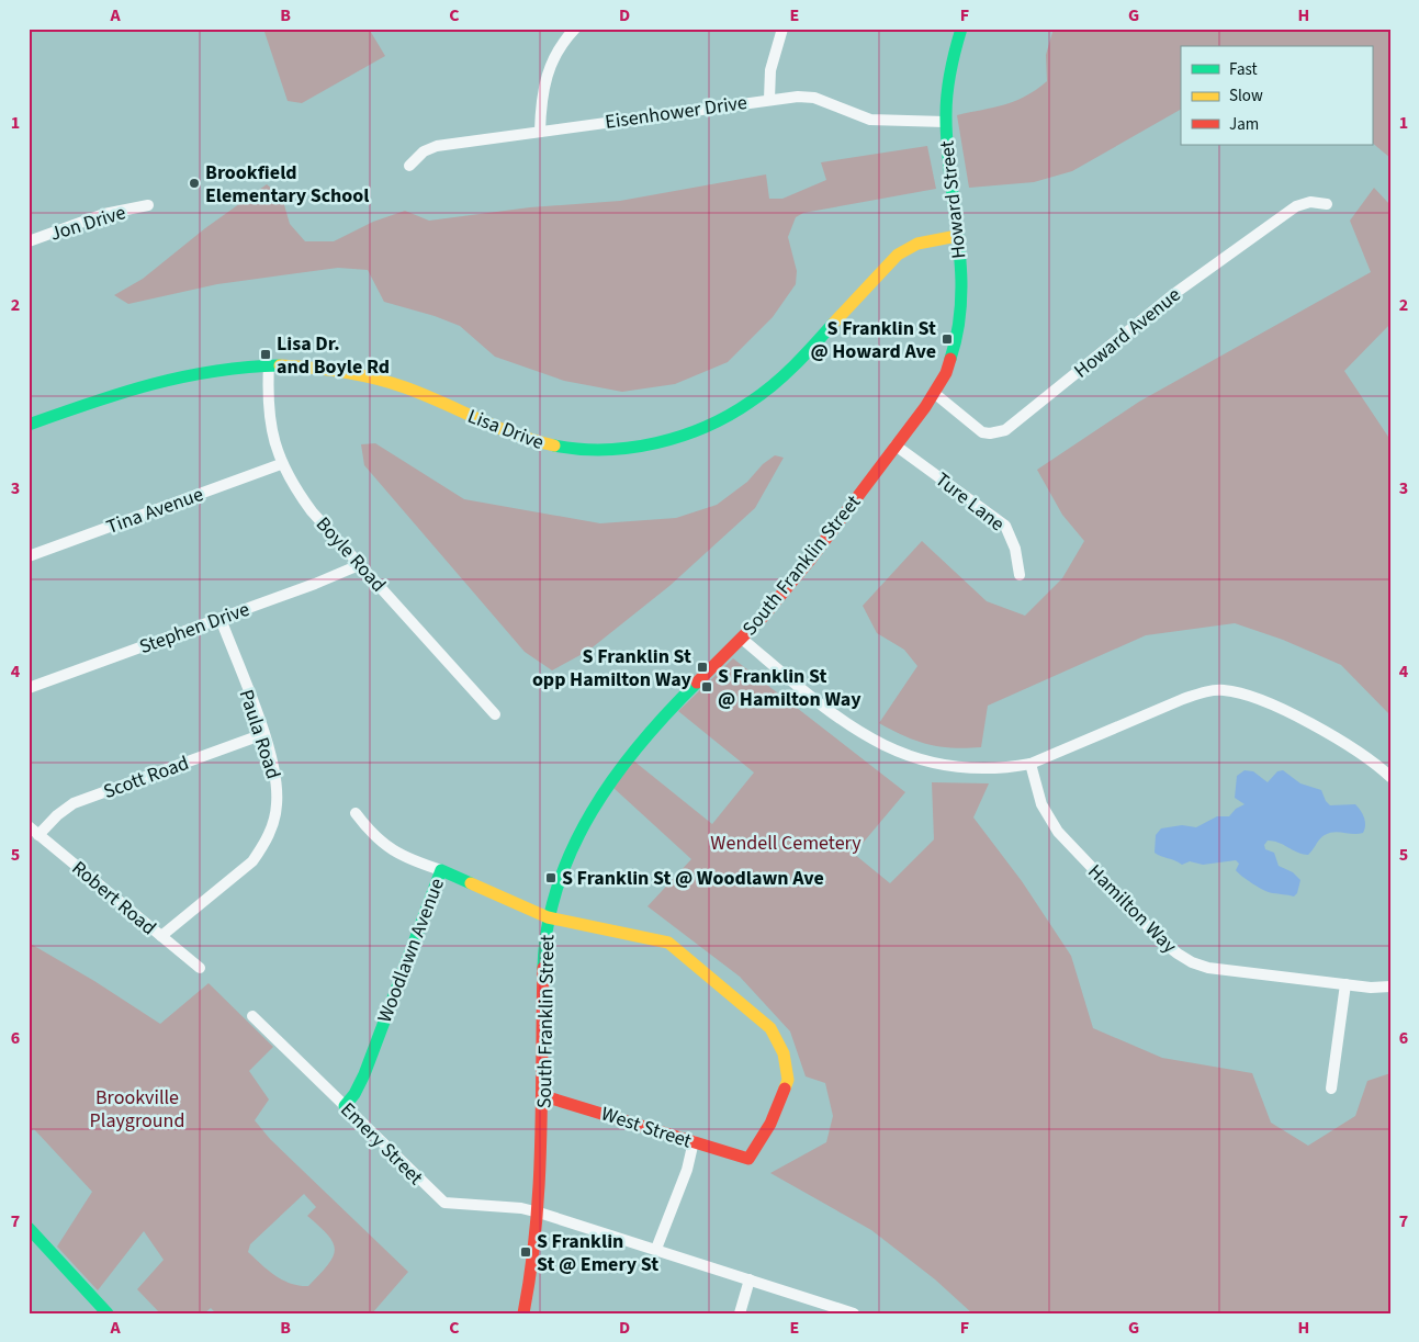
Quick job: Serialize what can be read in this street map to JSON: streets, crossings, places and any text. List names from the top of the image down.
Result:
{
  "streets": {
    "street": [
      "Eisenhower Drive",
      "Howard Street",
      "Jon Drive",
      "Howard Avenue",
      "Lisa Drive",
      "Ture Lane",
      "Tina Avenue",
      "Boyle Road",
      "South Franklin Street",
      "Stephen Drive",
      "Paula Road",
      "Scott Road",
      "Robert Road",
      "Hamilton Way",
      "Woodlawn Avenue",
      "West Street",
      "Emery Street"
    ]
  },
  "crossings": [
    ["Eisenhower Drive", "Howard Street"],
    ["Howard Street", "Lisa Drive"],
    ["Howard Street", "South Franklin Street"],
    ["Howard Avenue", "South Franklin Street"],
    ["Lisa Drive", "Boyle Road"],
    ["Ture Lane", "South Franklin Street"],
    ["Tina Avenue", "Boyle Road"],
    ["Boyle Road", "Stephen Drive"],
    ["South Franklin Street", "Woodlawn Avenue"],
    ["South Franklin Street", "West Street"],
    ["South Franklin Street", "Emery Street"],
    ["Stephen Drive", "Paula Road"],
    ["Paula Road", "Scott Road"],
    ["Paula Road", "Robert Road"],
    ["Scott Road", "Robert Road"],
    ["Woodlawn Avenue", "West Street"],
    ["Woodlawn Avenue", "Emery Street"]
  ],
  "parks": ["Wendell Cemetery", "Brookville Playground"],
  "places": {
    "other": ["Brookfield Elementary School"],
    "transit": [
      "S Franklin St @ Howard Ave",
      "Lisa Dr. and Boyle Rd",
      "S Franklin St opp Hamilton Way",
      "S Franklin St @ Hamilton Way",
      "S Franklin St @ Woodlawn Ave",
      "S Franklin St @ Emery St"
    ]
  },
  "legend": ["Fast", "Slow", "Jam"],
  "grid": {
    "columns": [
      "A",
      "B",
      "C",
      "D",
      "E",
      "F",
      "G",
      "H"
    ],
    "rows": [
      "1",
      "2",
      "3",
      "4",
      "5",
      "6",
      "7"
    ]
  }
}
